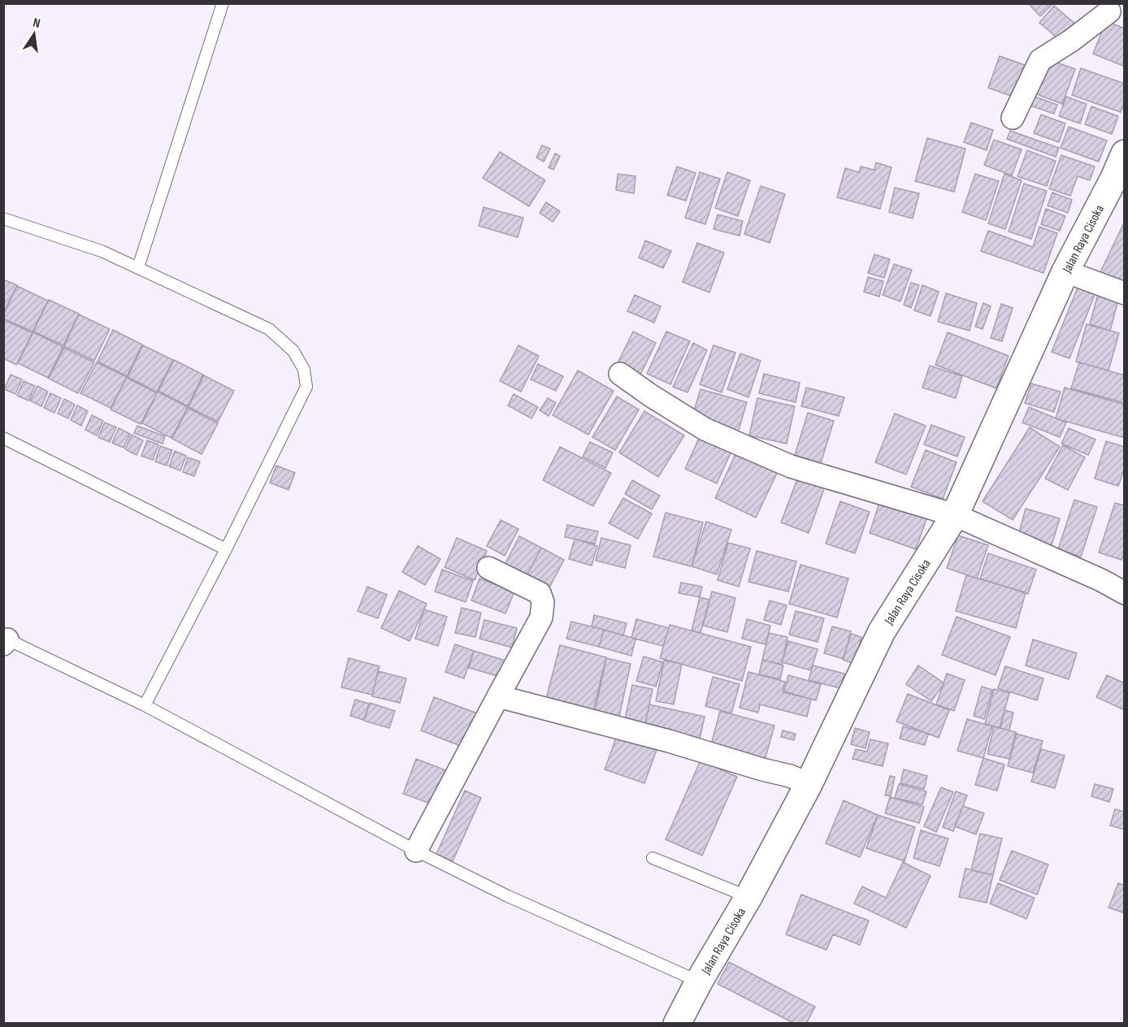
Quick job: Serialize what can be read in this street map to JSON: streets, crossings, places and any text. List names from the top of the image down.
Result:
{
  "streets": {
    "street": ["Jalan Raya Cisoka"]
  },
  "north": "top"
}
